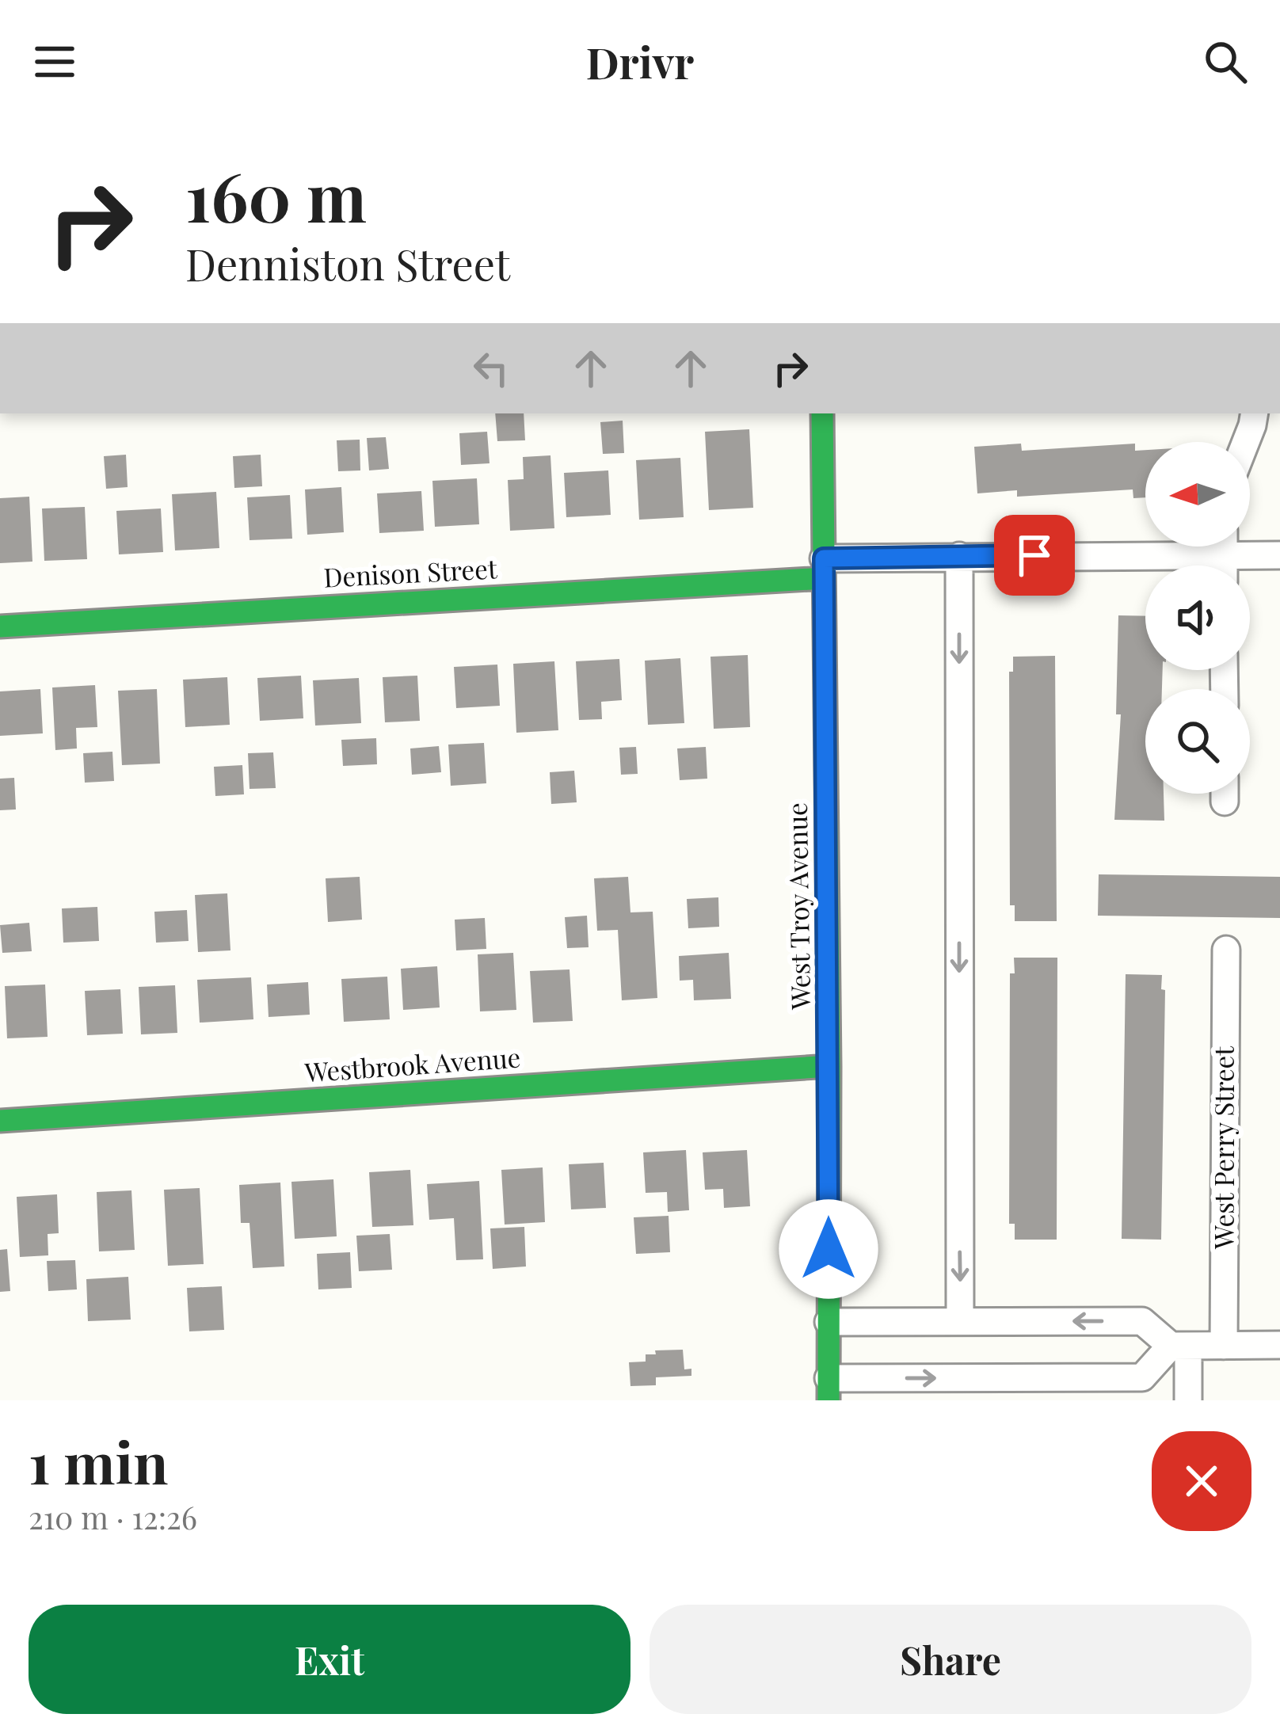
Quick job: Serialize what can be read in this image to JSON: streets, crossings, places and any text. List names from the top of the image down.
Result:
{
  "streets": {
    "street": [
      "Denison Street",
      "West Troy Avenue",
      "Westbrook Avenue",
      "West Perry Street"
    ]
  },
  "crossings": [
    ["Denison Street", "West Troy Avenue"],
    ["West Troy Avenue", "Westbrook Avenue"]
  ],
  "north": "left",
  "page": {
    "header": "Drivr",
    "turn": ["160 m", "Denniston Street"],
    "heading": ["1 min", "210 m · 12:26"],
    "buttons": ["Exit", "Share"]
  }
}
